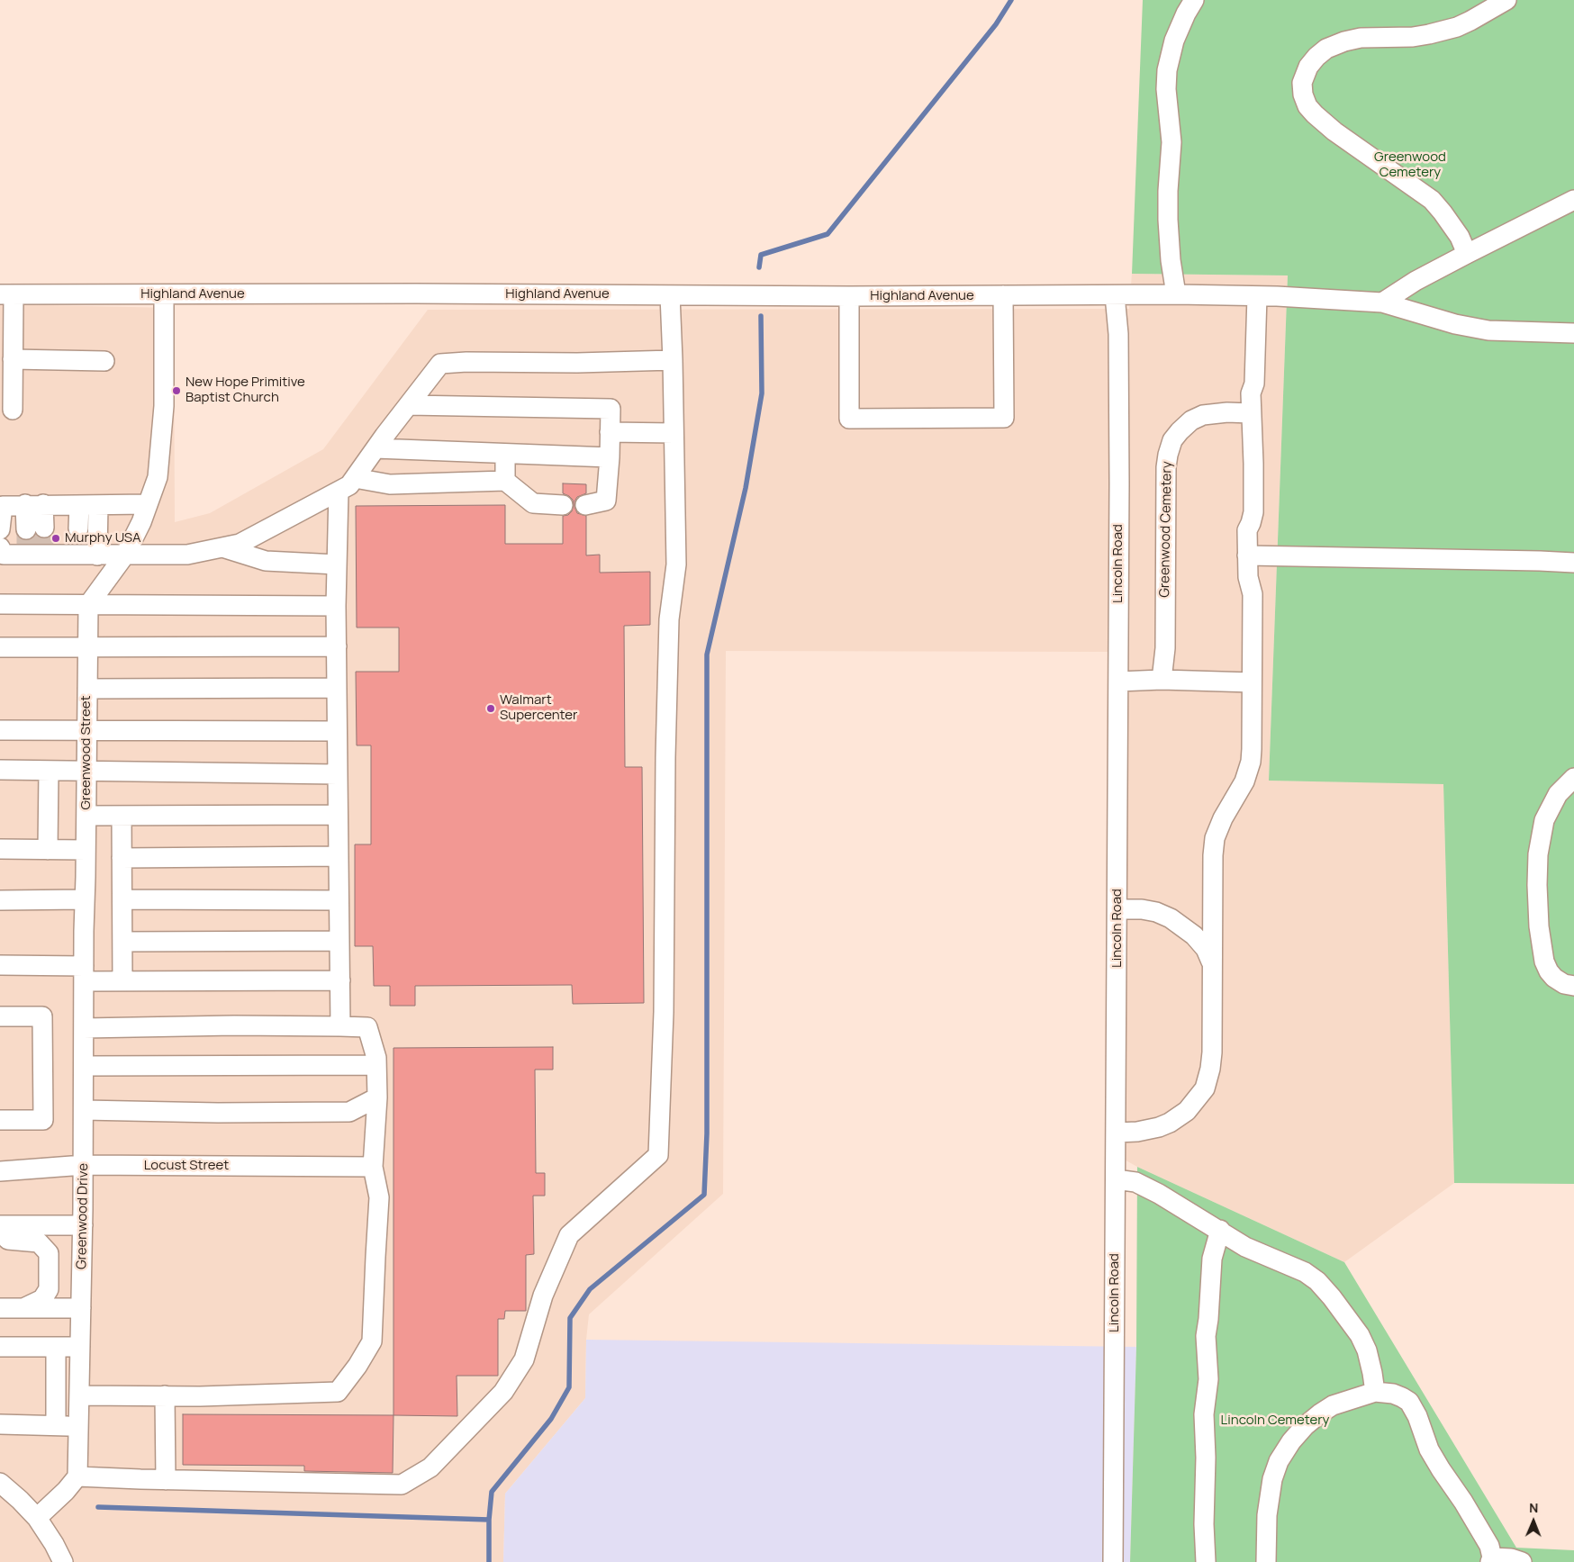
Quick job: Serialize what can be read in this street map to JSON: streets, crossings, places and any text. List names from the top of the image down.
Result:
{
  "streets": {
    "street": [
      "Highland Avenue",
      "Greenwood Cemetery",
      "Lincoln Road",
      "Greenwood Street",
      "Locust Street",
      "Greenwood Drive"
    ]
  },
  "crossings": [
    ["Highland Avenue", "Lincoln Road"],
    ["Greenwood Street", "Greenwood Drive"],
    ["Locust Street", "Greenwood Drive"]
  ],
  "parks": ["Greenwood Cemetery", "Lincoln Cemetery"],
  "places": ["New Hope Primitive Baptist Church", "Murphy USA", "Walmart Supercenter"],
  "north": "top"
}
